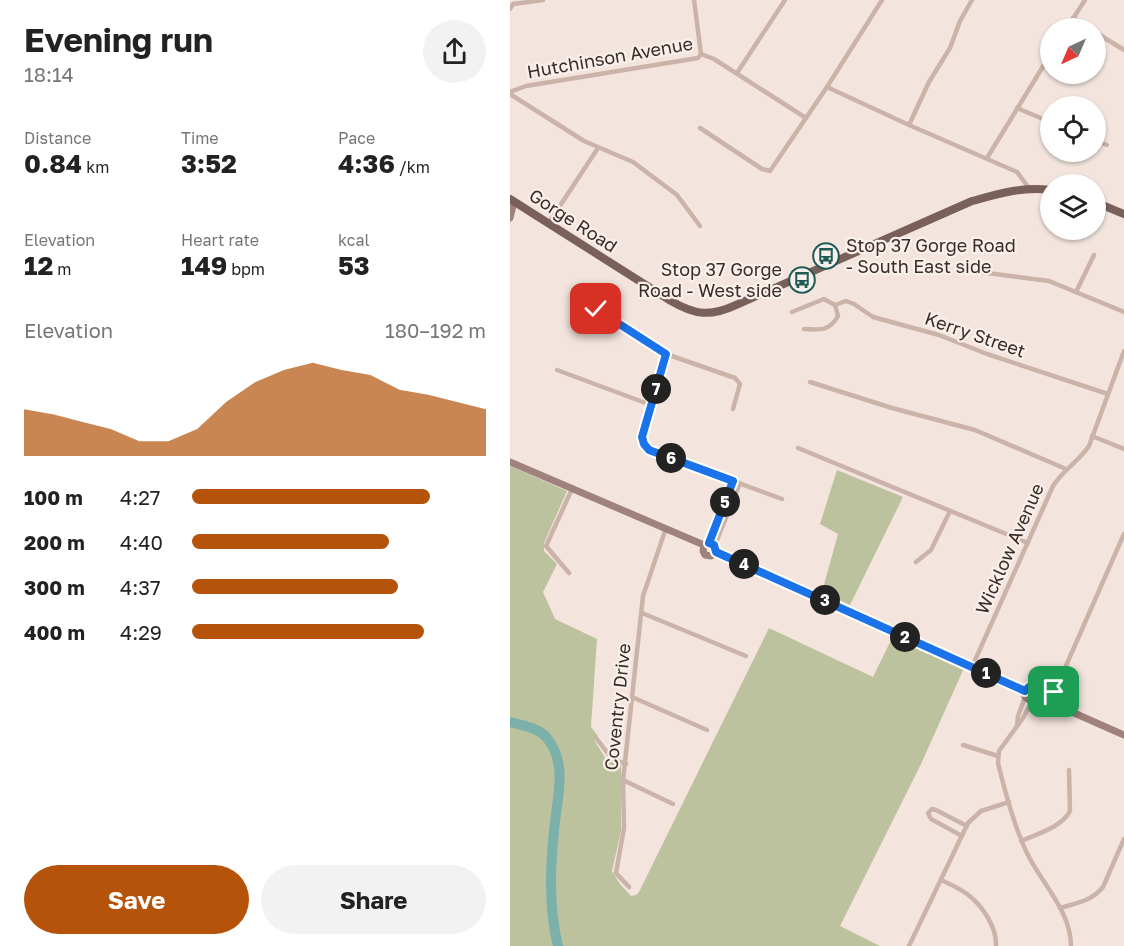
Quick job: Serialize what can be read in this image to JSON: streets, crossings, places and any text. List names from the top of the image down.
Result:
{
  "streets": {
    "main road": ["Gorge Road"],
    "street": [
      "Hutchinson Avenue",
      "Kerry Street",
      "Wicklow Avenue",
      "Coventry Drive"
    ]
  },
  "crossings": [
    ["Kerry Street", "Wicklow Avenue"]
  ],
  "places": {
    "bus stop": ["Stop 37 Gorge Road - South East side", "Stop 37 Gorge Road - West side"]
  },
  "north": "bottom left",
  "page": {
    "heading": ["Evening run", "18:14"],
    "stats": [
      ["Distance", "0.84 km"],
      ["Time", "3:52"],
      ["Pace", "4:36 /km"],
      ["Elevation", "12 m"],
      ["Heart rate", "149 bpm"],
      ["kcal", "53"]
    ],
    "chart": ["Elevation", "180–192 m"],
    "pins": [
      "7",
      "6",
      "5",
      "4",
      "3",
      "2",
      "1"
    ],
    "list": [
      {
        "name": "100 m",
        "note": "4:27"
      },
      {
        "name": "200 m",
        "note": "4:40"
      },
      {
        "name": "300 m",
        "note": "4:37"
      },
      {
        "name": "400 m",
        "note": "4:29"
      }
    ],
    "buttons": ["Save", "Share"]
  }
}
